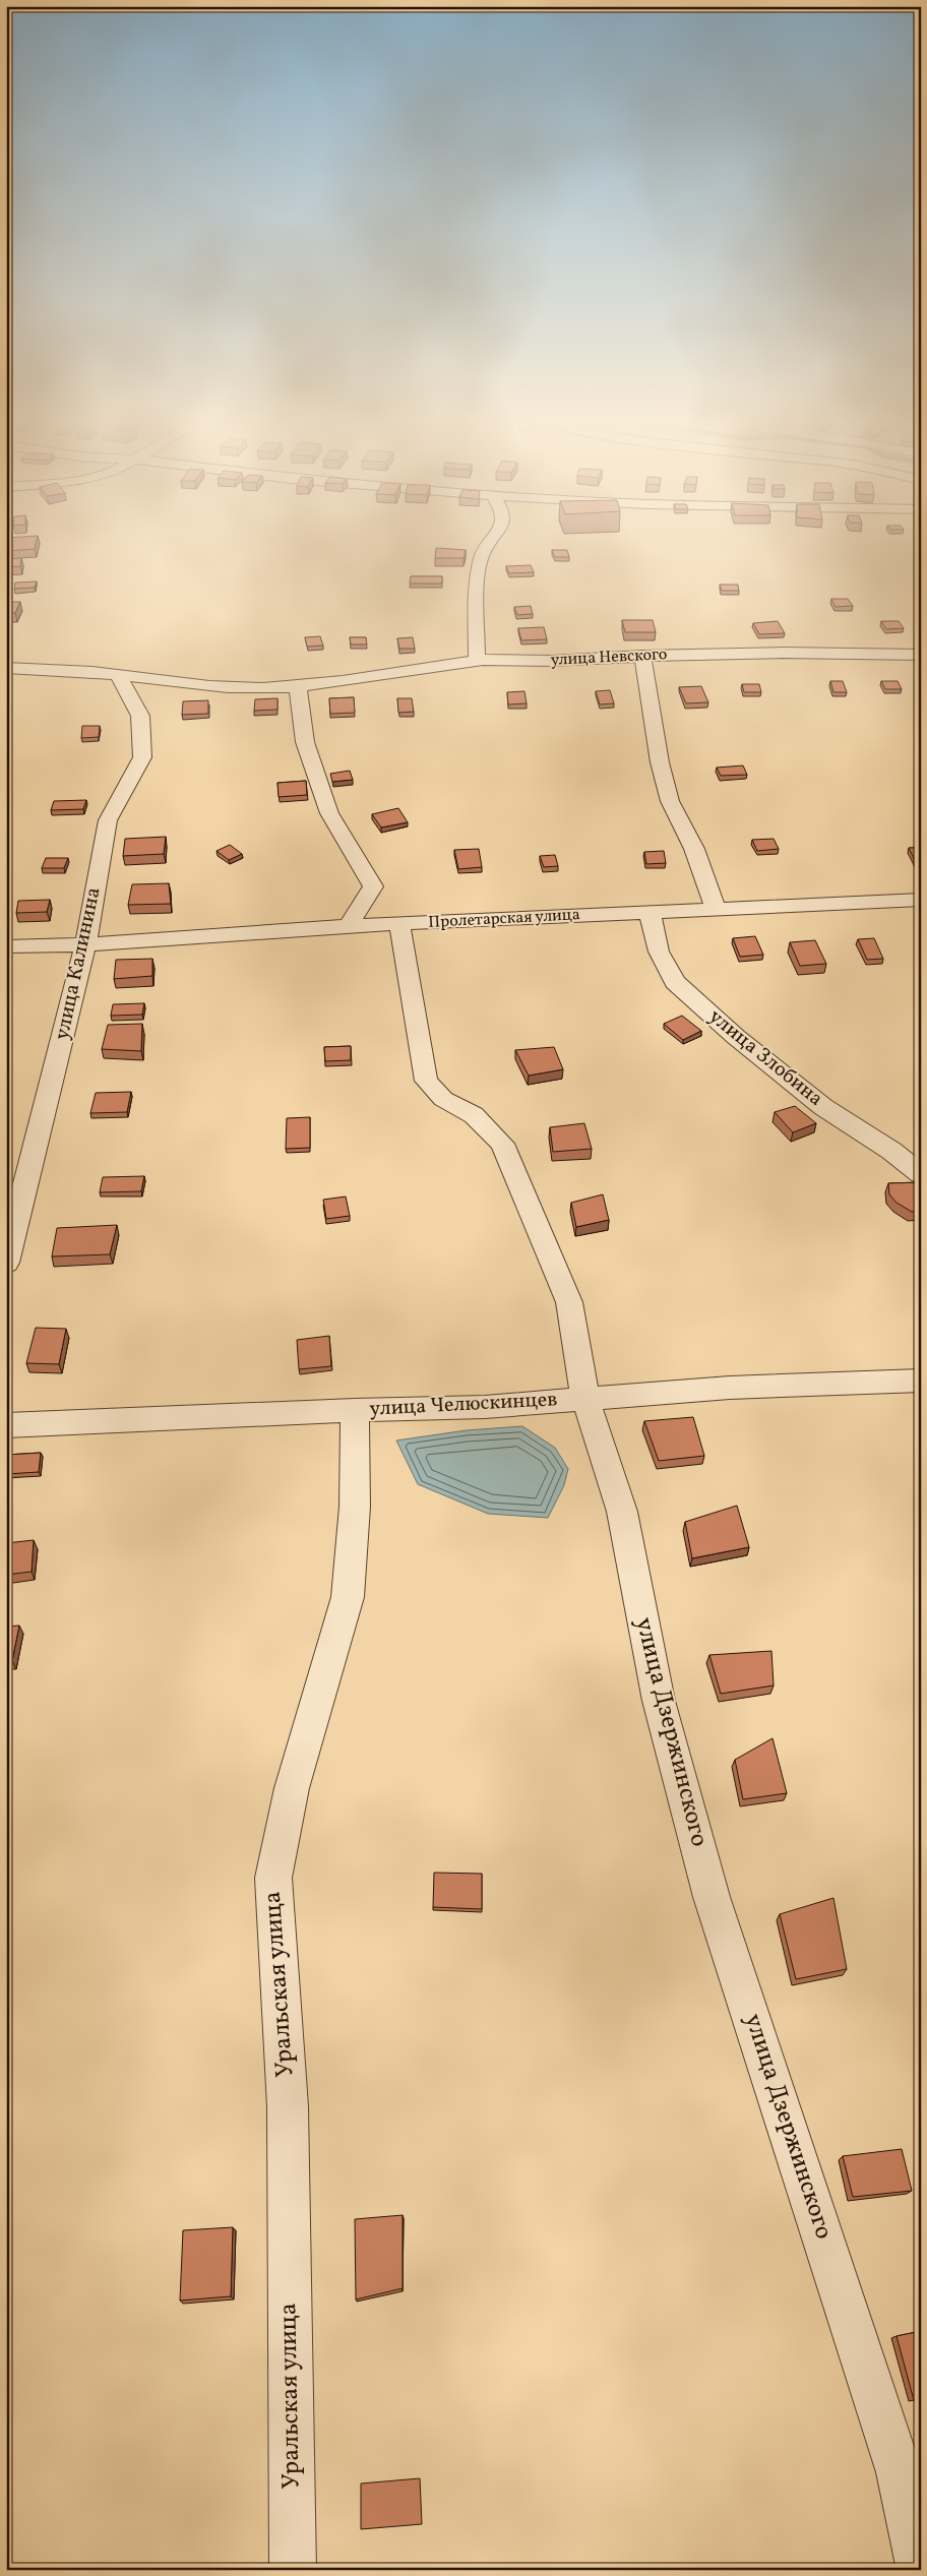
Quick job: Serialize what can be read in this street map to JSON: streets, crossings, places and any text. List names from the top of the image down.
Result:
{
  "streets": {
    "street": [
      "улица Невского",
      "Пролетарская улица",
      "улица Калинина",
      "улица Злобина",
      "улица Челюскинцев",
      "улица Дзержинского",
      "Уральская улица"
    ]
  },
  "crossings": [
    ["улица Невского", "улица Калинина"],
    ["Пролетарская улица", "улица Калинина"],
    ["Пролетарская улица", "улица Злобина"],
    ["Пролетарская улица", "улица Дзержинского"],
    ["улица Челюскинцев", "улица Дзержинского"],
    ["улица Челюскинцев", "Уральская улица"]
  ]
}
